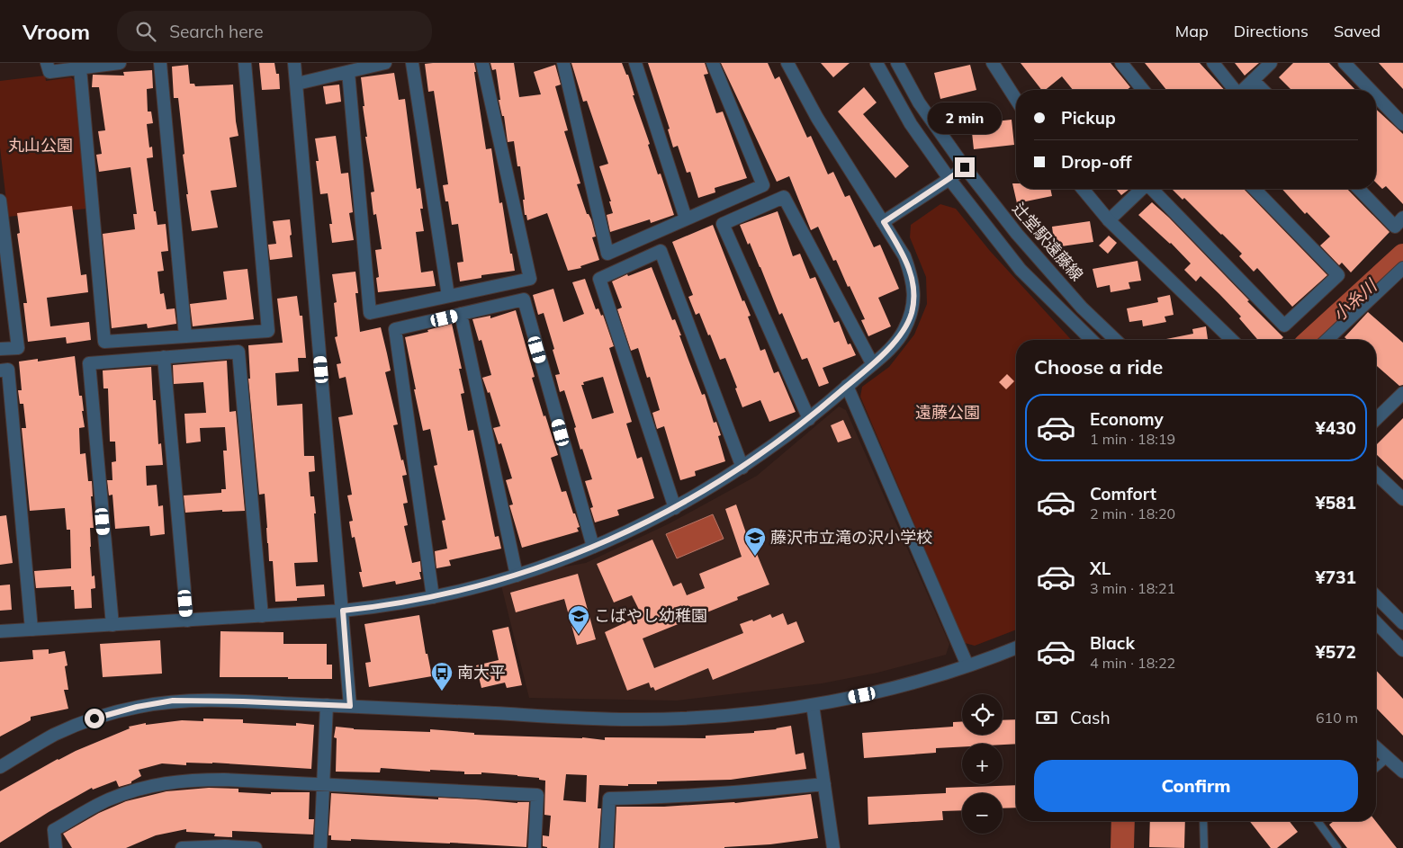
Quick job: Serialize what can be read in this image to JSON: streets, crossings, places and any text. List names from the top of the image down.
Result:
{
  "streets": {
    "street": ["辻堂駅遠藤線"]
  },
  "water": ["小糸川"],
  "parks": ["丸山公園", "遠藤公園"],
  "places": {
    "school or university": ["藤沢市立滝の沢小学校", "こばやし幼稚園"],
    "bus stop": ["南大平"]
  },
  "page": {
    "header": "Vroom",
    "search": "Search here",
    "nav": ["Map", "Directions", "Saved"],
    "banner": ["Pickup", "Drop-off"],
    "bubble": "2 min",
    "heading": "Choose a ride",
    "list": [
      {
        "name": "Economy",
        "note": "1 min · 18:19",
        "value": "¥430"
      },
      {
        "name": "Comfort",
        "note": "2 min · 18:20",
        "value": "¥581"
      },
      {
        "name": "XL",
        "note": "3 min · 18:21",
        "value": "¥731"
      },
      {
        "name": "Black",
        "note": "4 min · 18:22",
        "value": "¥572"
      }
    ],
    "pay": ["Cash", "610 m"],
    "map_buttons": ["+", "−"],
    "buttons": "Confirm"
  }
}
